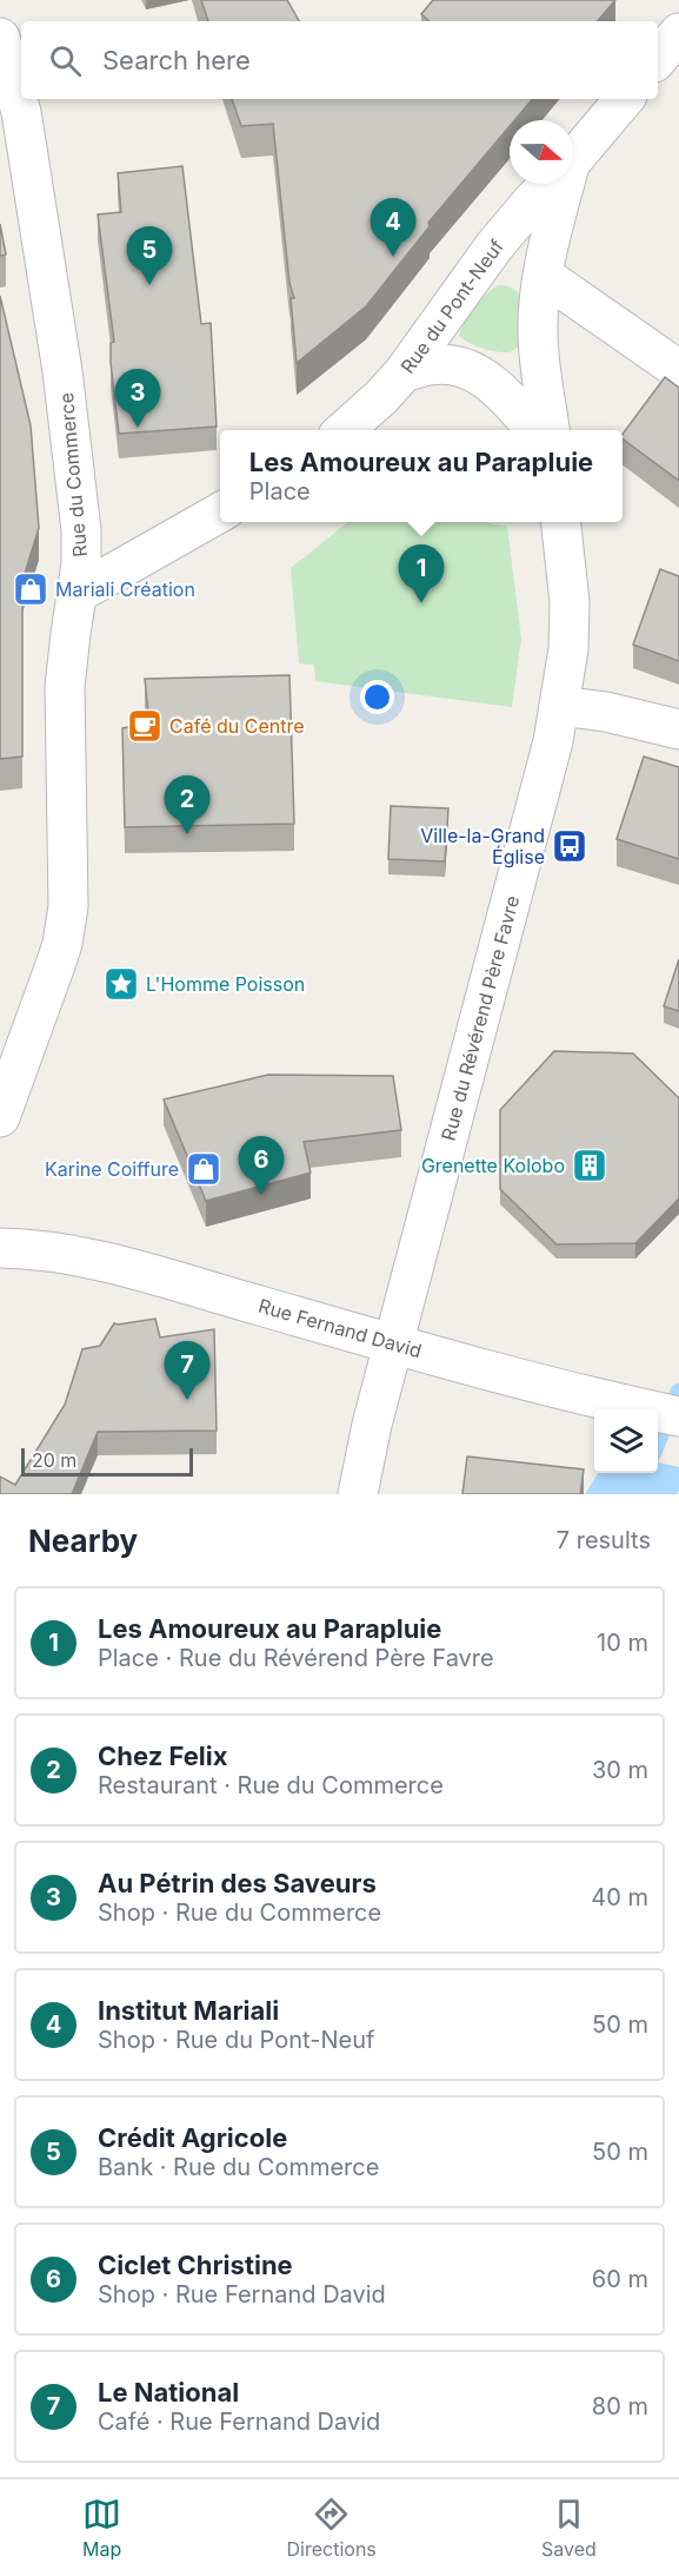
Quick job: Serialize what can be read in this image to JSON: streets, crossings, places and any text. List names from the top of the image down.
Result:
{
  "streets": {
    "street": [
      "Rue du Pont-Neuf",
      "Rue du Commerce",
      "Rue du Révérend Père Favre",
      "Rue Fernand David"
    ]
  },
  "crossings": [
    ["Rue du Révérend Père Favre", "Rue Fernand David"]
  ],
  "places": {
    "shop": ["Mariali Création", "Karine Coiffure"],
    "cafe": ["Café du Centre"],
    "bus stop": ["Ville-la-Grand Église"],
    "place": ["L'Homme Poisson"],
    "building": ["Grenette Kolobo"]
  },
  "scale_bar": "20 m",
  "north": "right",
  "page": {
    "search": "Search here",
    "pins": [
      "4",
      "5",
      "3",
      "1",
      "2",
      "6",
      "7"
    ],
    "popup": ["Les Amoureux au Parapluie", "Place"],
    "scale": "20 m",
    "heading": ["Nearby", "7 results"],
    "list": [
      {
        "mark": "1",
        "name": "Les Amoureux au Parapluie",
        "note": "Place · Rue du Révérend Père Favre",
        "value": "10 m"
      },
      {
        "mark": "2",
        "name": "Chez Felix",
        "note": "Restaurant · Rue du Commerce",
        "value": "30 m"
      },
      {
        "mark": "3",
        "name": "Au Pétrin des Saveurs",
        "note": "Shop · Rue du Commerce",
        "value": "40 m"
      },
      {
        "mark": "4",
        "name": "Institut Mariali",
        "note": "Shop · Rue du Pont-Neuf",
        "value": "50 m"
      },
      {
        "mark": "5",
        "name": "Crédit Agricole",
        "note": "Bank · Rue du Commerce",
        "value": "50 m"
      },
      {
        "mark": "6",
        "name": "Ciclet Christine",
        "note": "Shop · Rue Fernand David",
        "value": "60 m"
      },
      {
        "mark": "7",
        "name": "Le National",
        "note": "Café · Rue Fernand David",
        "value": "80 m"
      }
    ],
    "nav": ["Map", "Directions", "Saved"]
  }
}
